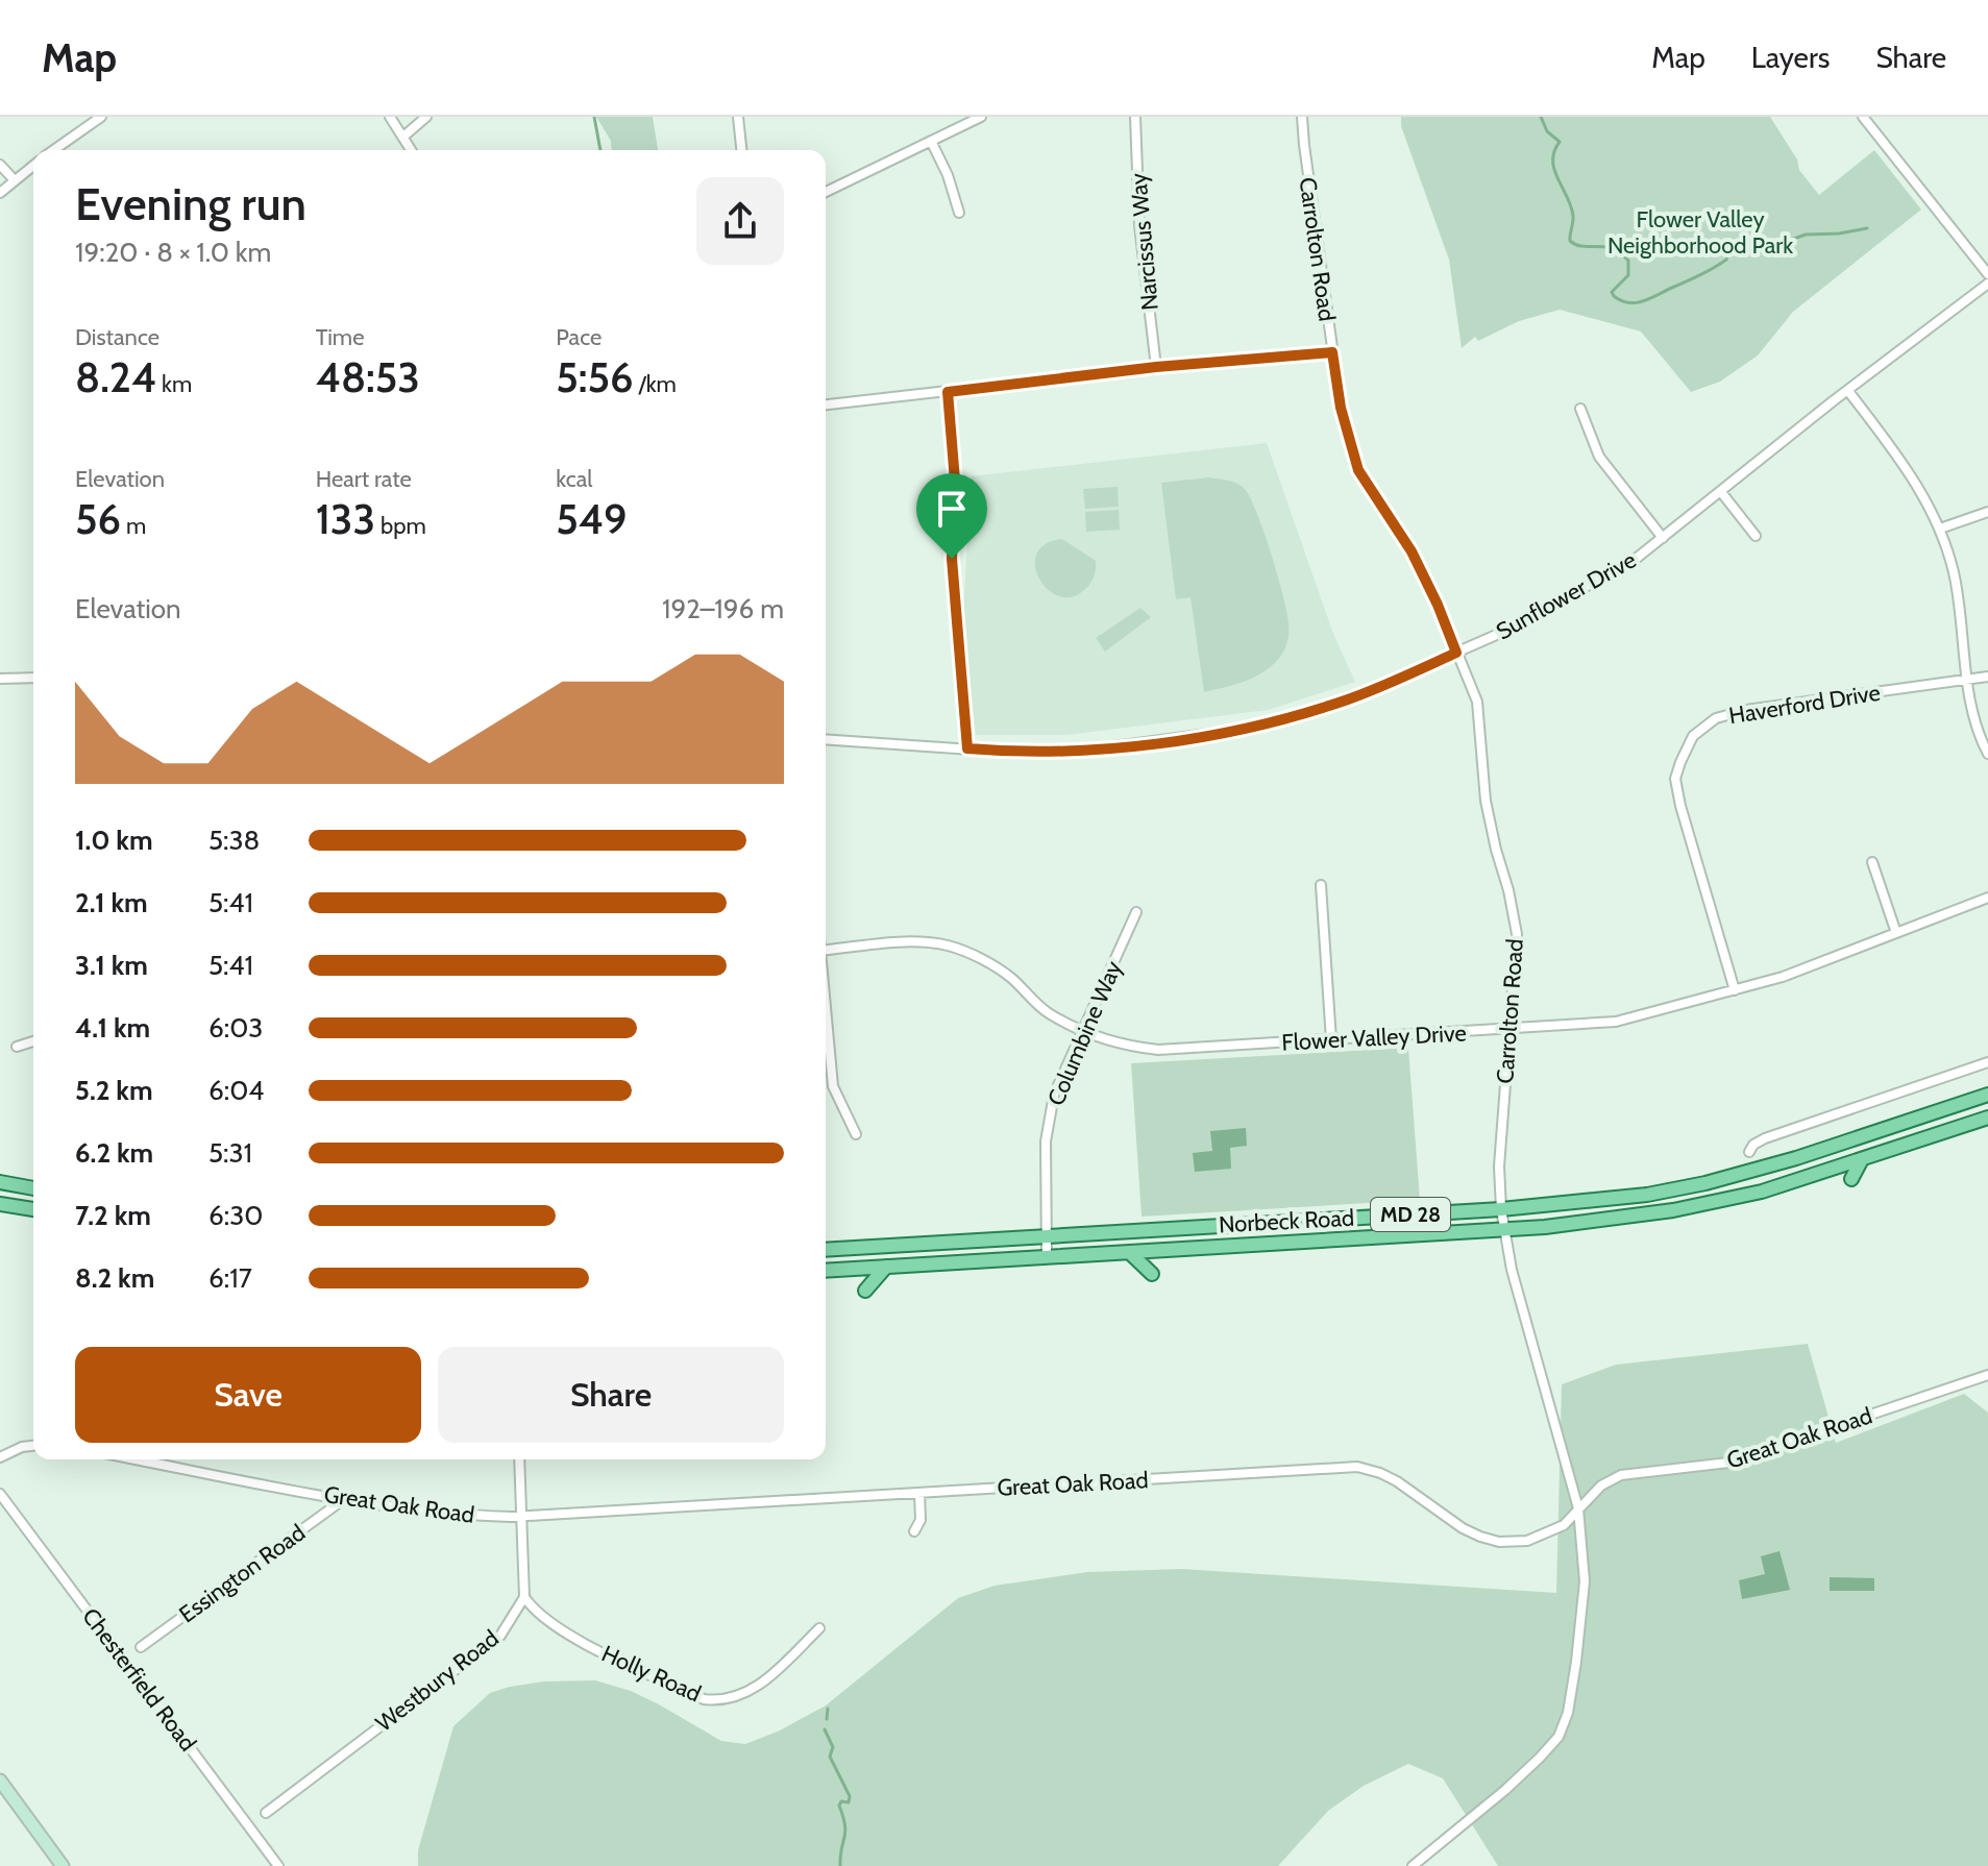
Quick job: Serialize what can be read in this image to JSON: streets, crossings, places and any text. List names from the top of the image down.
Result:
{
  "streets": {
    "main road": ["MD 28", "Norbeck Road"],
    "street": [
      "Narcissus Way",
      "Carrolton Road",
      "Sunflower Drive",
      "Haverford Drive",
      "Columbine Way",
      "Flower Valley Drive",
      "Great Oak Road",
      "Essington Road",
      "Holly Road",
      "Chesterfield Road",
      "Westbury Road"
    ]
  },
  "crossings": [
    ["Carrolton Road", "Sunflower Drive"],
    ["Carrolton Road", "Flower Valley Drive"],
    ["Carrolton Road", "Norbeck Road"],
    ["Carrolton Road", "Great Oak Road"],
    ["Haverford Drive", "Flower Valley Drive"],
    ["Columbine Way", "Flower Valley Drive"],
    ["Columbine Way", "Norbeck Road"],
    ["Great Oak Road", "Essington Road"],
    ["Holly Road", "Westbury Road"]
  ],
  "parks": ["Flower Valley Neighborhood Park"],
  "page": {
    "header": "Map",
    "nav": ["Map", "Layers", "Share"],
    "heading": ["Evening run", "19:20 · 8 × 1.0 km"],
    "stats": [
      ["Distance", "8.24 km"],
      ["Time", "48:53"],
      ["Pace", "5:56 /km"],
      ["Elevation", "56 m"],
      ["Heart rate", "133 bpm"],
      ["kcal", "549"]
    ],
    "chart": ["Elevation", "192–196 m"],
    "list": [
      {
        "name": "1.0 km",
        "note": "5:38"
      },
      {
        "name": "2.1 km",
        "note": "5:41"
      },
      {
        "name": "3.1 km",
        "note": "5:41"
      },
      {
        "name": "4.1 km",
        "note": "6:03"
      },
      {
        "name": "5.2 km",
        "note": "6:04"
      },
      {
        "name": "6.2 km",
        "note": "5:31"
      },
      {
        "name": "7.2 km",
        "note": "6:30"
      },
      {
        "name": "8.2 km",
        "note": "6:17"
      }
    ],
    "buttons": ["Save", "Share"]
  }
}
